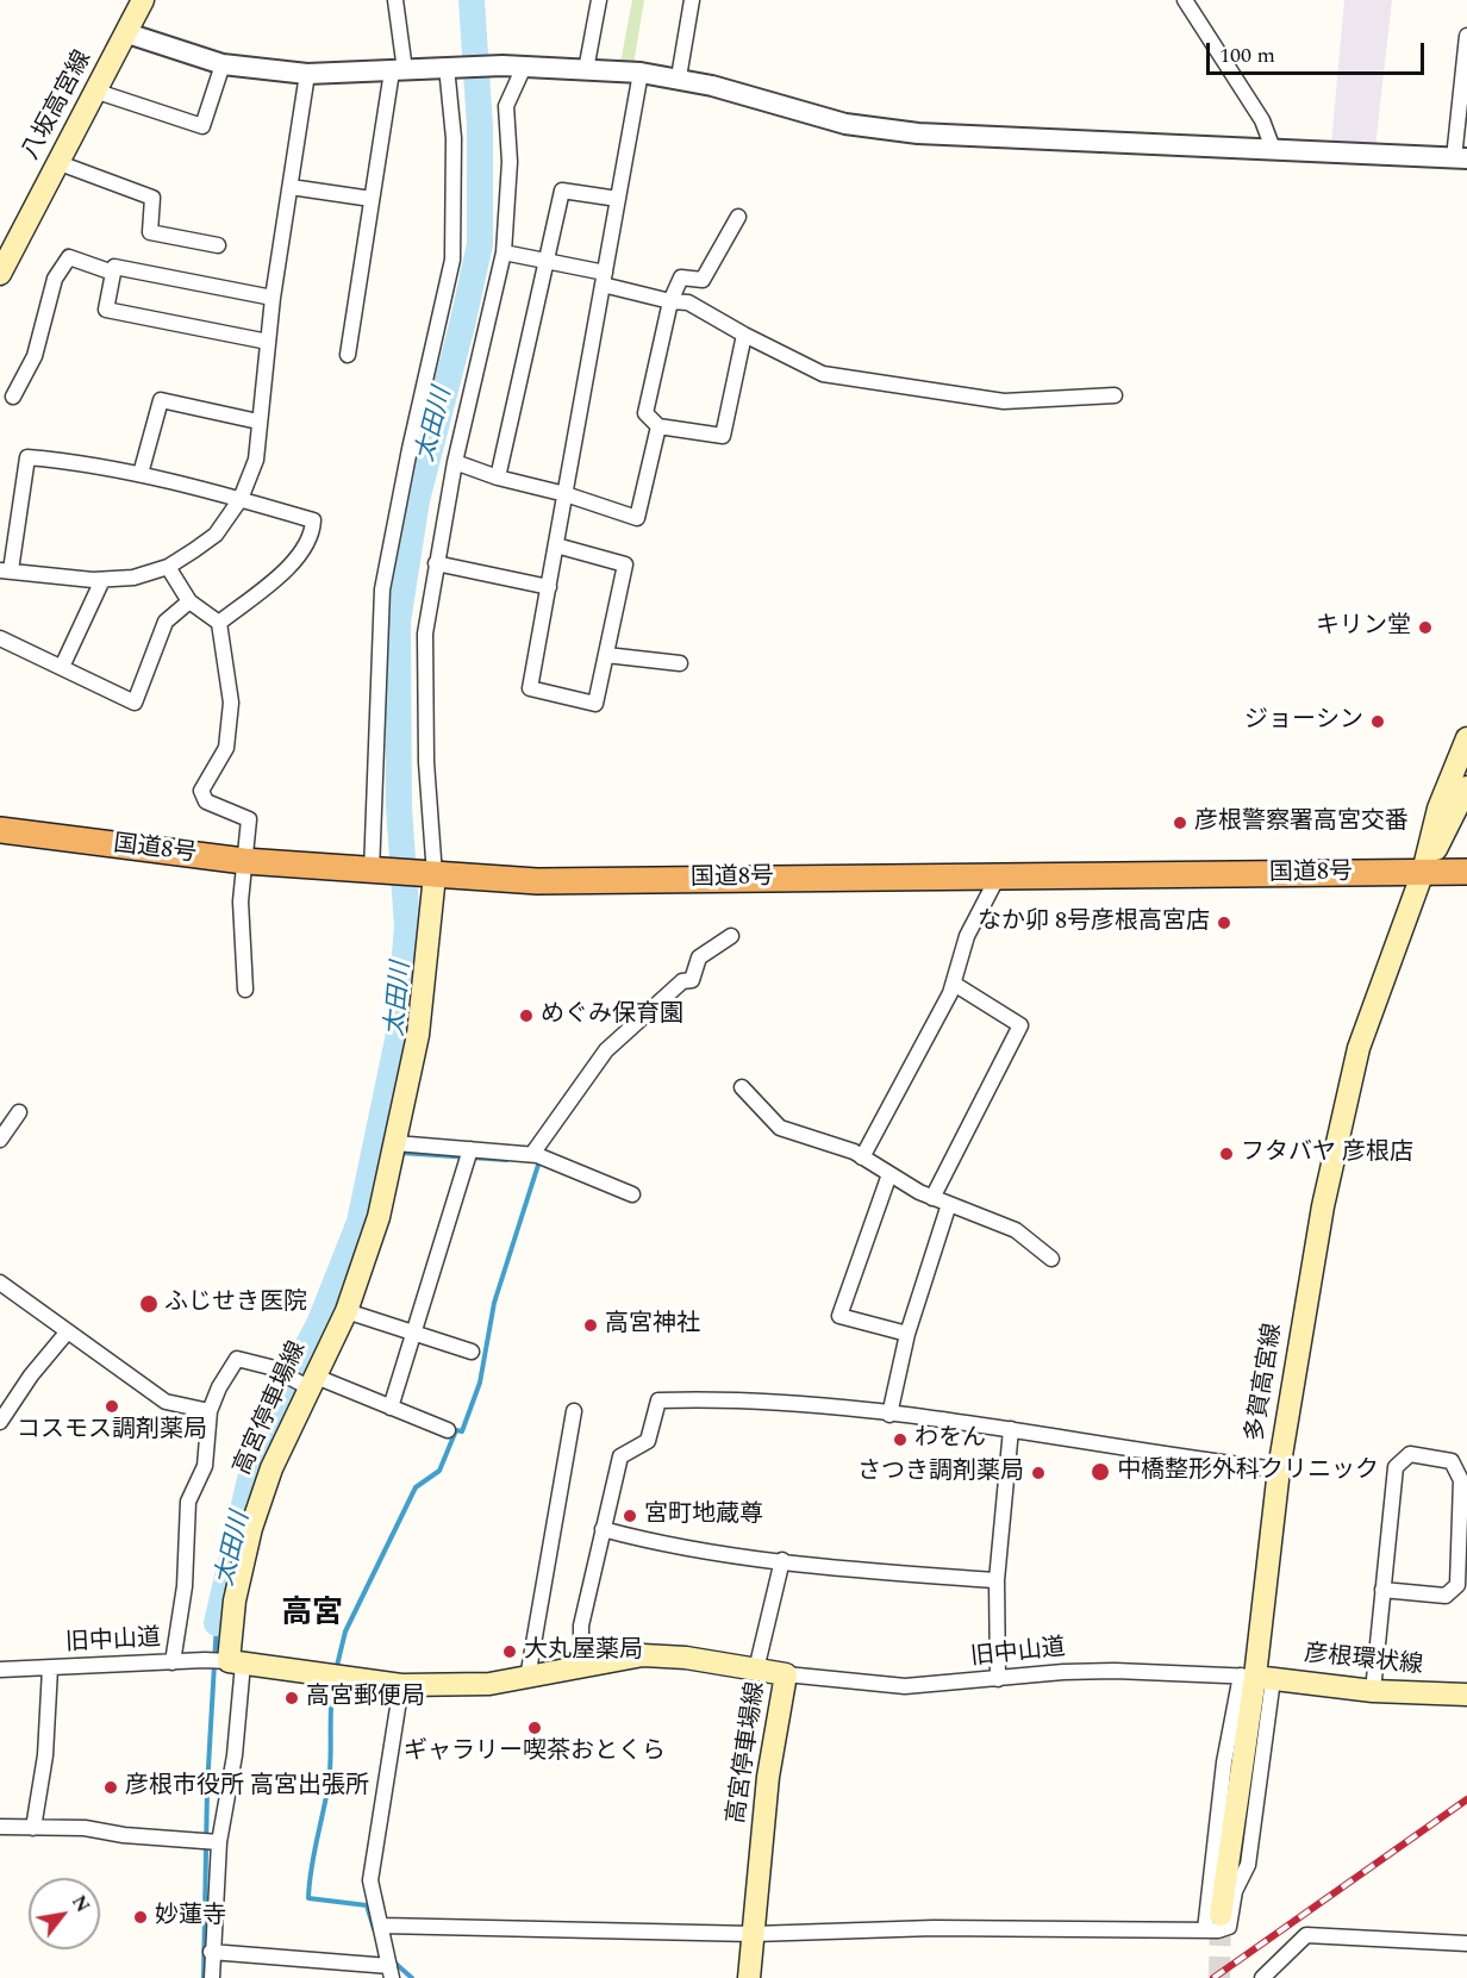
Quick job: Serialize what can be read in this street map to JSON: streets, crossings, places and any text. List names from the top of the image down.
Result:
{
  "streets": {
    "highway": ["国道8号"],
    "main road": [
      "八坂高宮線",
      "多賀高宮線",
      "高宮停車場線",
      "彦根環状線"
    ],
    "street": ["旧中山道"]
  },
  "crossings": [
    ["国道8号", "多賀高宮線"],
    ["国道8号", "高宮停車場線"],
    ["多賀高宮線", "旧中山道"],
    ["多賀高宮線", "彦根環状線"],
    ["高宮停車場線", "旧中山道"],
    ["旧中山道", "彦根環状線"]
  ],
  "districts": ["高宮"],
  "water": ["太田川"],
  "places": [
    "キリン堂",
    "ジョーシン",
    "彦根警察署高宮交番",
    "なか卯 8号彦根高宮店",
    "めぐみ保育園",
    "フタバヤ 彦根店",
    "ふじせき医院",
    "高宮神社",
    "コスモス調剤薬局",
    "わをん",
    "中橋整形外科クリニック",
    "さつき調剤薬局",
    "宮町地蔵尊",
    "大丸屋薬局",
    "高宮郵便局",
    "ギャラリー喫茶おとくら",
    "彦根市役所 高宮出張所",
    "妙蓮寺"
  ],
  "scale_bar": "100 m",
  "north": "top right"
}
